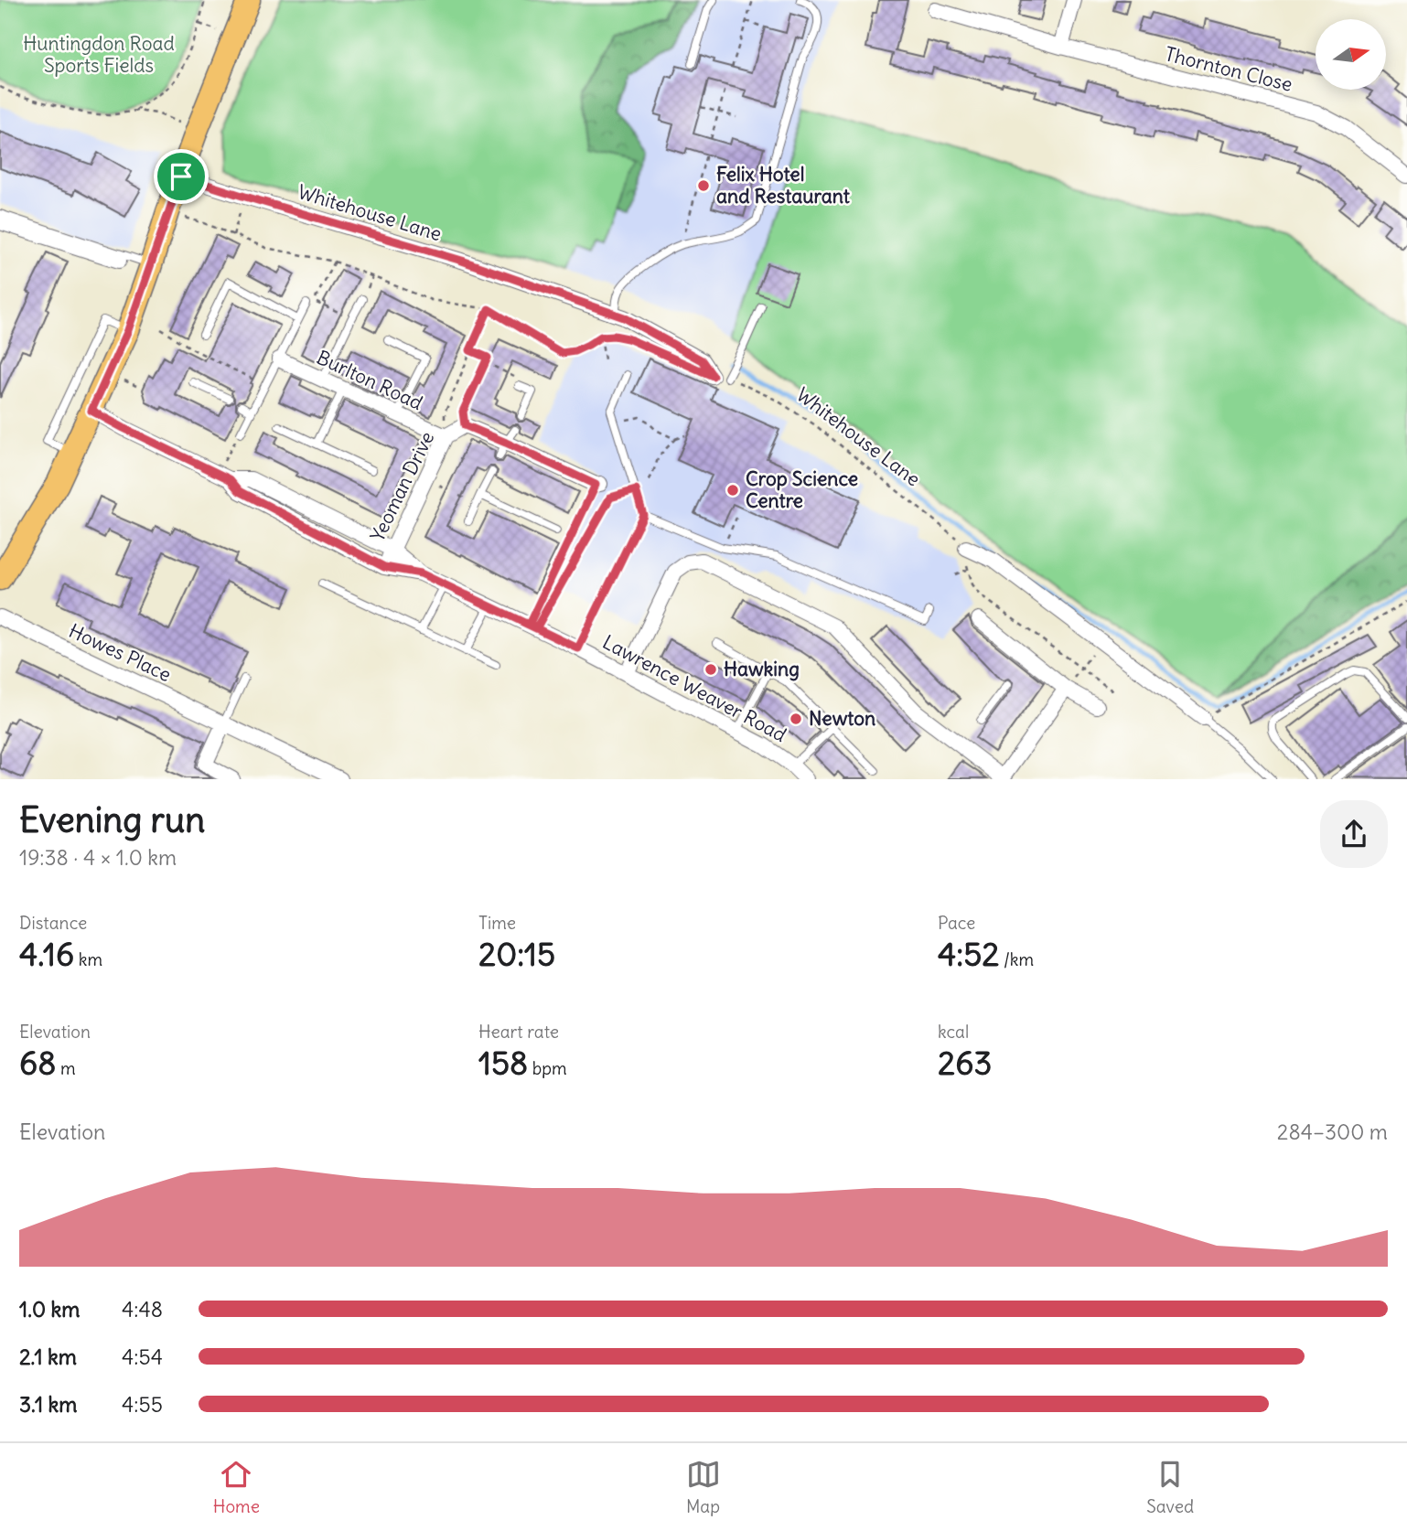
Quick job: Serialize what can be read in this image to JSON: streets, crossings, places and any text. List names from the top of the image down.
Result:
{
  "streets": {
    "street": [
      "Thornton Close",
      "Whitehouse Lane",
      "Burlton Road",
      "Yeoman Drive",
      "Howes Place",
      "Lawrence Weaver Road"
    ]
  },
  "crossings": [
    ["Burlton Road", "Yeoman Drive"],
    ["Yeoman Drive", "Lawrence Weaver Road"]
  ],
  "parks": ["Huntingdon Road Sports Fields"],
  "places": [
    "Felix Hotel and Restaurant",
    "Crop Science Centre",
    "Hawking",
    "Newton"
  ],
  "north": "right",
  "page": {
    "heading": ["Evening run", "19:38 · 4 × 1.0 km"],
    "stats": [
      ["Distance", "4.16 km"],
      ["Time", "20:15"],
      ["Pace", "4:52 /km"],
      ["Elevation", "68 m"],
      ["Heart rate", "158 bpm"],
      ["kcal", "263"]
    ],
    "chart": ["Elevation", "284–300 m"],
    "list": [
      {
        "name": "1.0 km",
        "note": "4:48"
      },
      {
        "name": "2.1 km",
        "note": "4:54"
      },
      {
        "name": "3.1 km",
        "note": "4:55"
      }
    ],
    "tabs": ["Home", "Map", "Saved"]
  }
}
